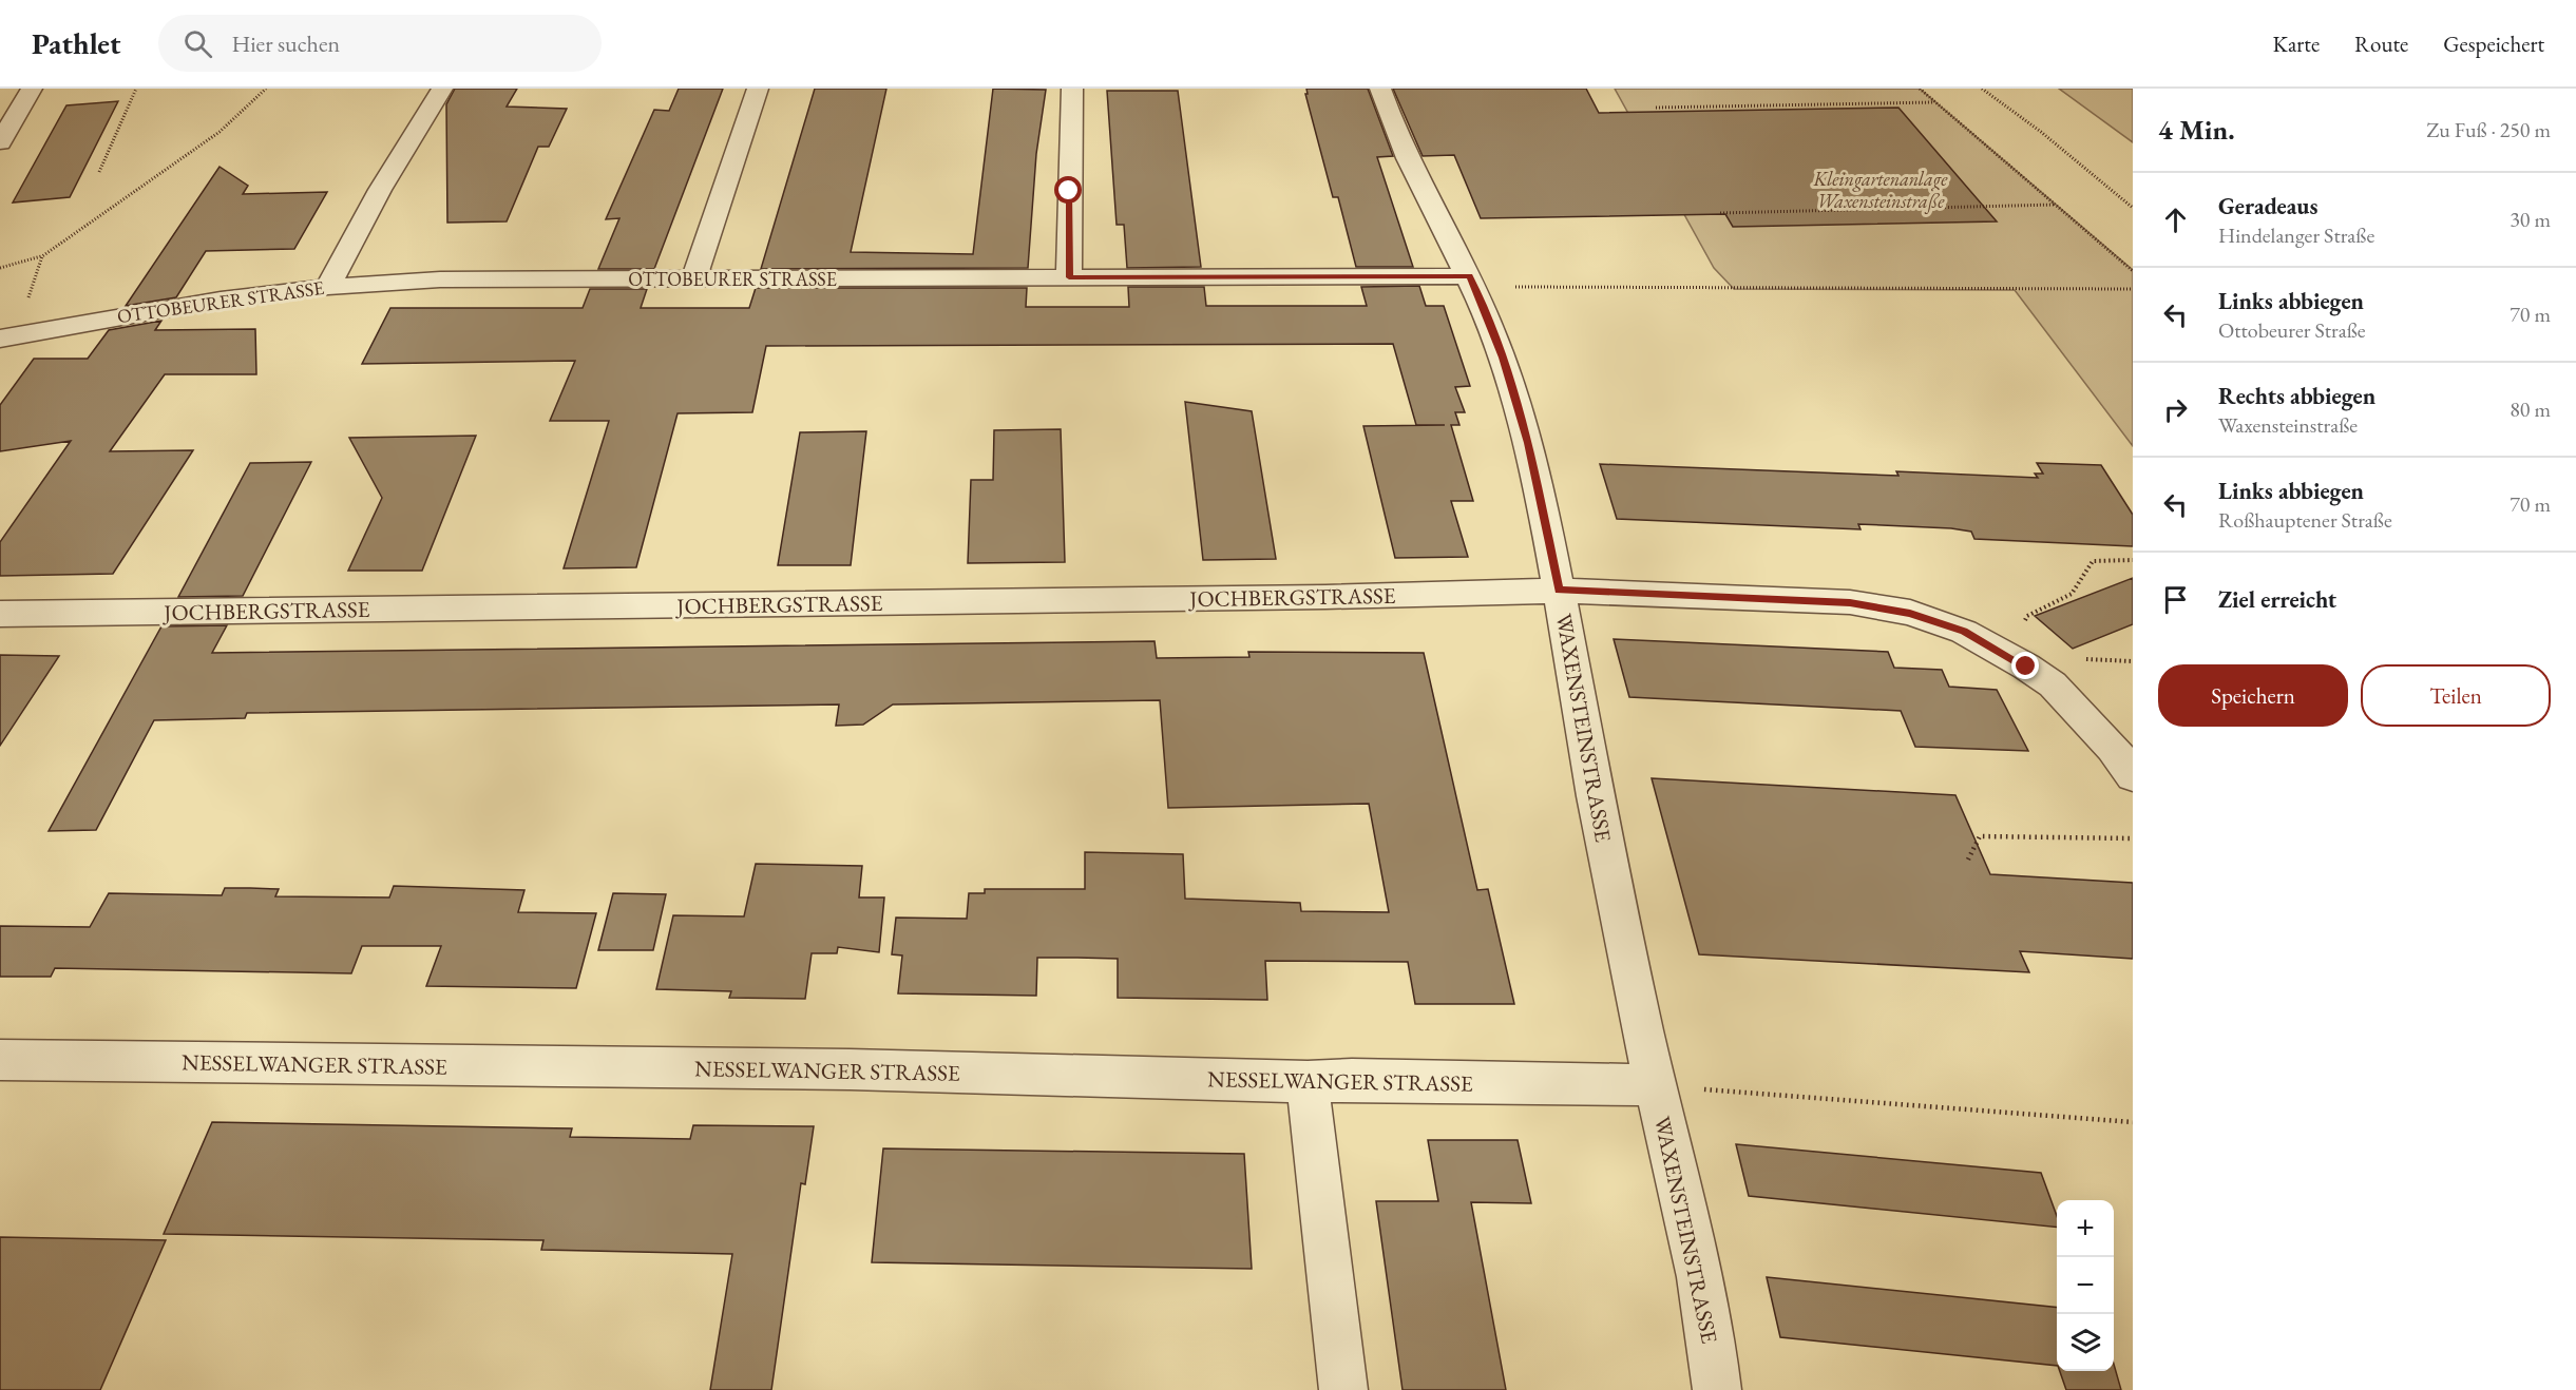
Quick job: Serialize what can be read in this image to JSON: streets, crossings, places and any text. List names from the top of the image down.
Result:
{
  "streets": {
    "street": [
      "OTTOBEURER STRASSE",
      "JOCHBERGSTRASSE",
      "WAXENSTEINSTRASSE",
      "NESSELWANGER STRASSE"
    ]
  },
  "crossings": [
    ["OTTOBEURER STRASSE", "WAXENSTEINSTRASSE"],
    ["JOCHBERGSTRASSE", "WAXENSTEINSTRASSE"],
    ["WAXENSTEINSTRASSE", "NESSELWANGER STRASSE"]
  ],
  "parks": ["Kleingartenanlage Waxensteinstraße"],
  "page": {
    "header": "Pathlet",
    "search": "Hier suchen",
    "nav": ["Karte", "Route", "Gespeichert"],
    "heading": ["4 Min.", "Zu Fuß · 250 m"],
    "list": [
      ["Geradeaus", "Hindelanger Straße", "30 m"],
      ["Links abbiegen", "Ottobeurer Straße", "70 m"],
      ["Rechts abbiegen", "Waxensteinstraße", "80 m"],
      ["Links abbiegen", "Roßhauptener Straße", "70 m"],
      "Ziel erreicht"
    ],
    "buttons": ["Speichern", "Teilen"],
    "map_buttons": ["+", "−"]
  }
}
